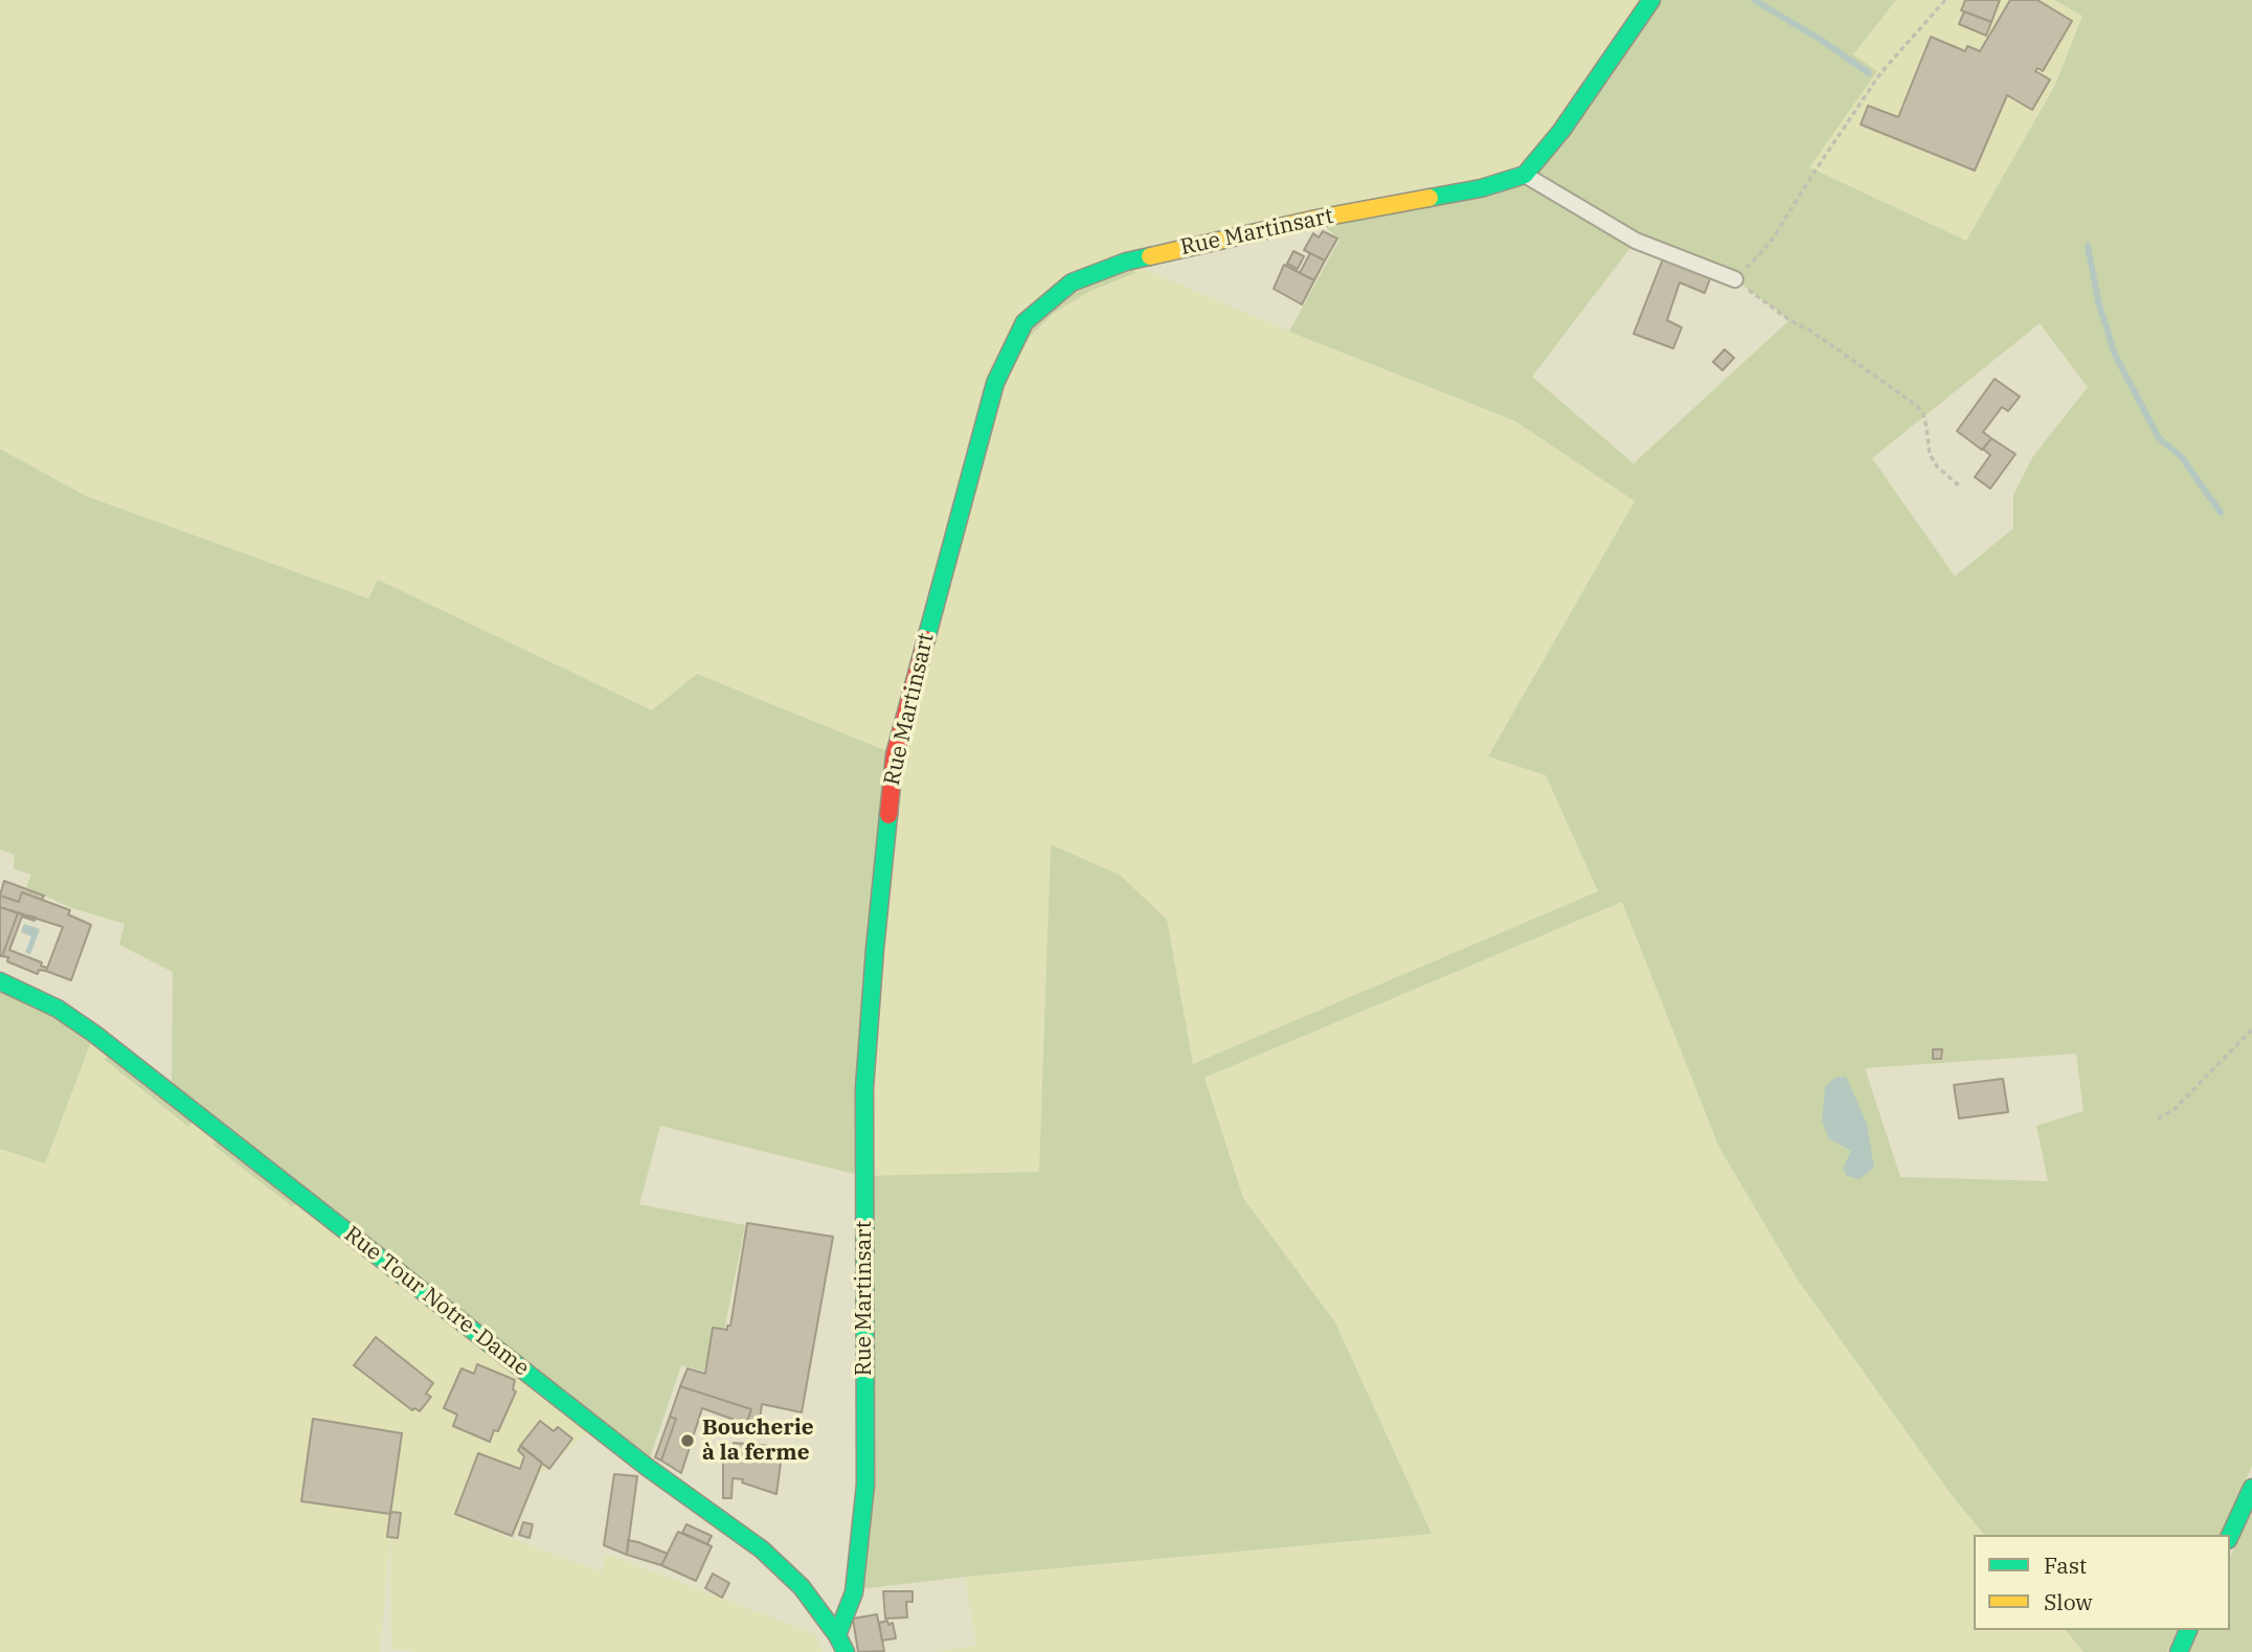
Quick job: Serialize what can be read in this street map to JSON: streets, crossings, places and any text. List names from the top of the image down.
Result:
{
  "streets": {
    "street": ["Rue Martinsart", "Rue Tour Notre-Dame"]
  },
  "crossings": [
    ["Rue Martinsart", "Rue Tour Notre-Dame"]
  ],
  "places": ["Boucherie à la ferme"],
  "legend": ["Fast", "Slow"]
}
